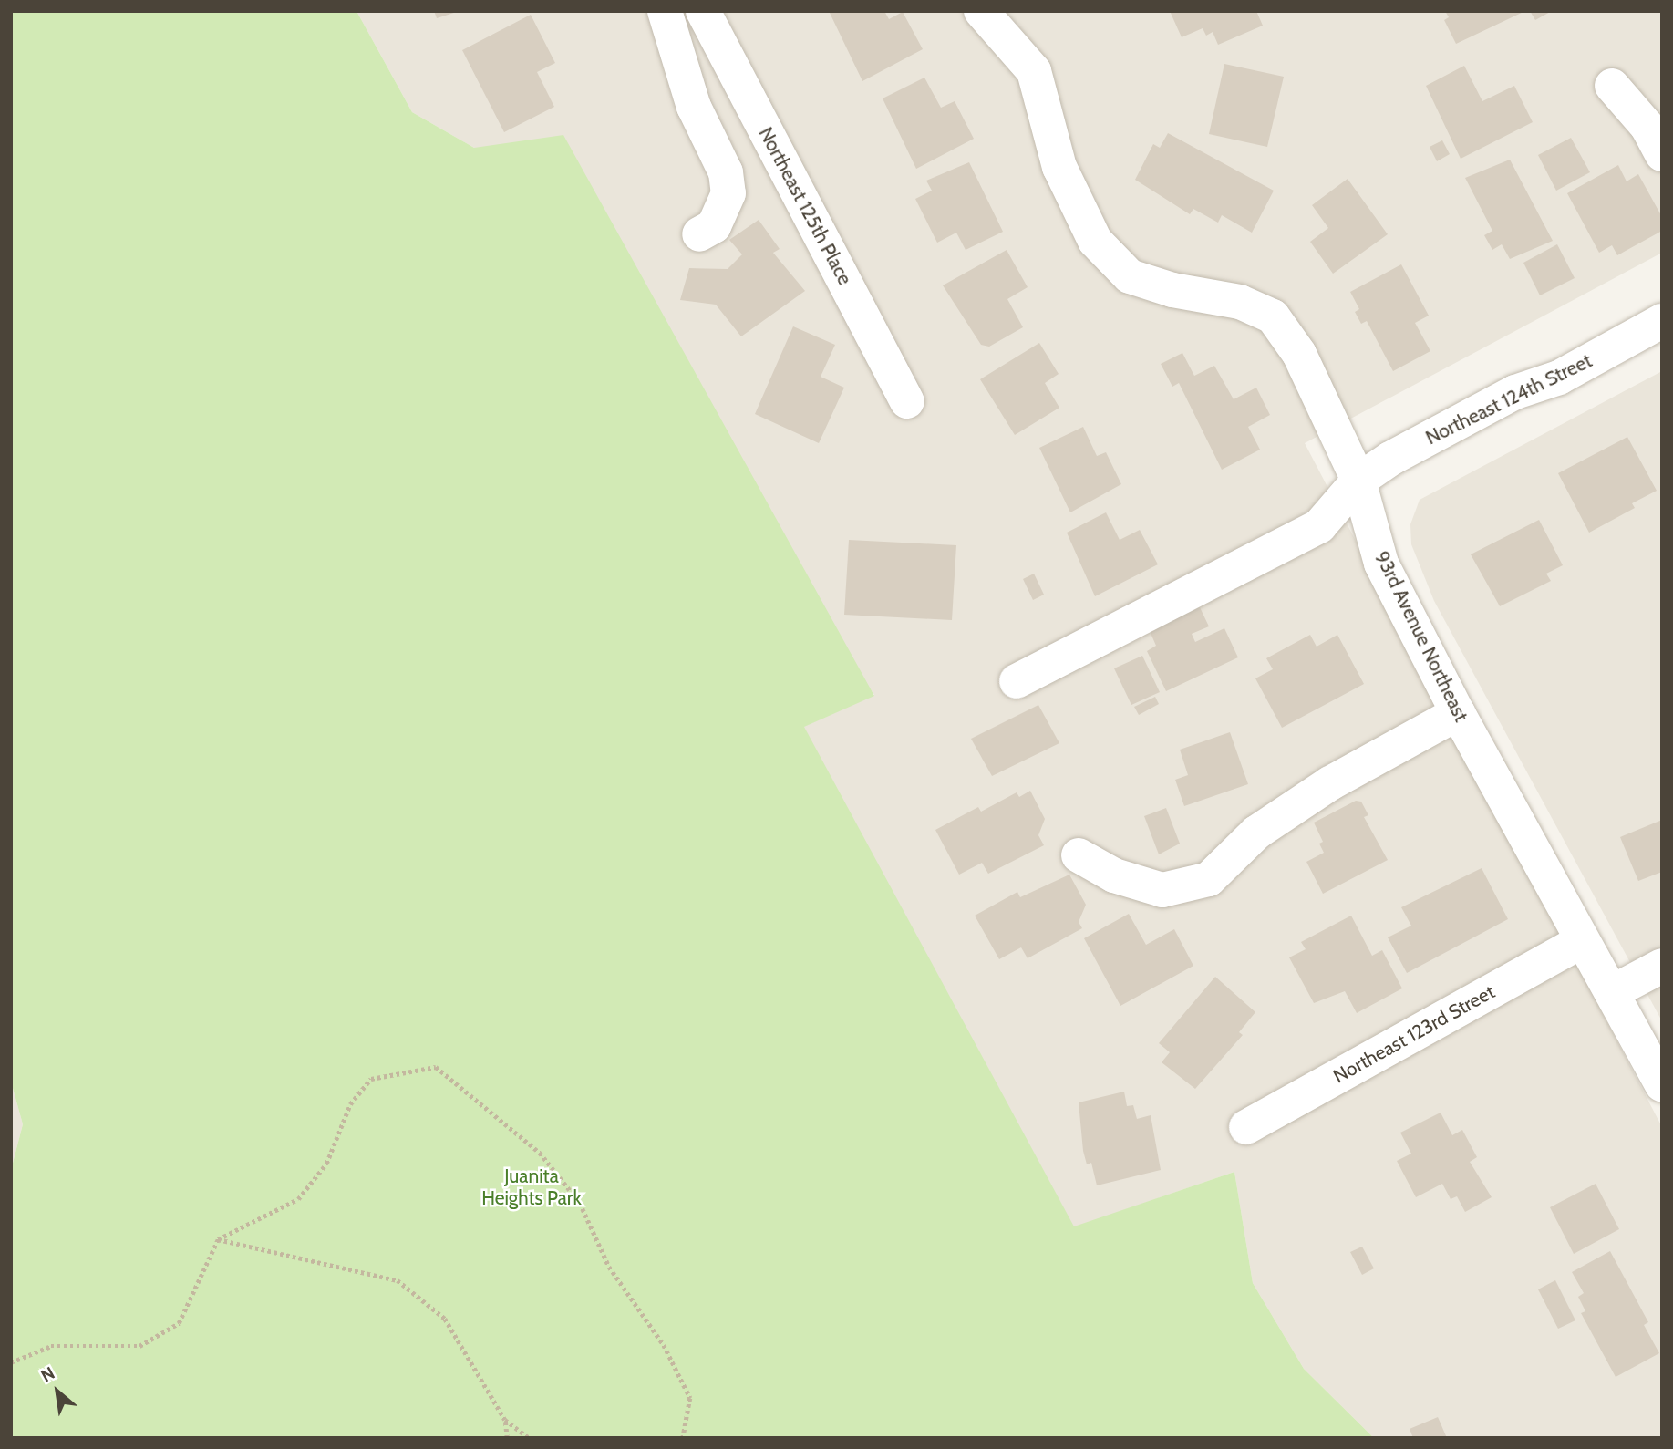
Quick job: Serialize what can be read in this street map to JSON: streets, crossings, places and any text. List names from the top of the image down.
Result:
{
  "streets": {
    "street": [
      "Northeast 125th Place",
      "Northeast 124th Street",
      "93rd Avenue Northeast",
      "Northeast 123rd Street"
    ]
  },
  "crossings": [
    ["Northeast 124th Street", "93rd Avenue Northeast"],
    ["93rd Avenue Northeast", "Northeast 123rd Street"]
  ],
  "parks": ["Juanita Heights Park"],
  "north": "top left"
}
